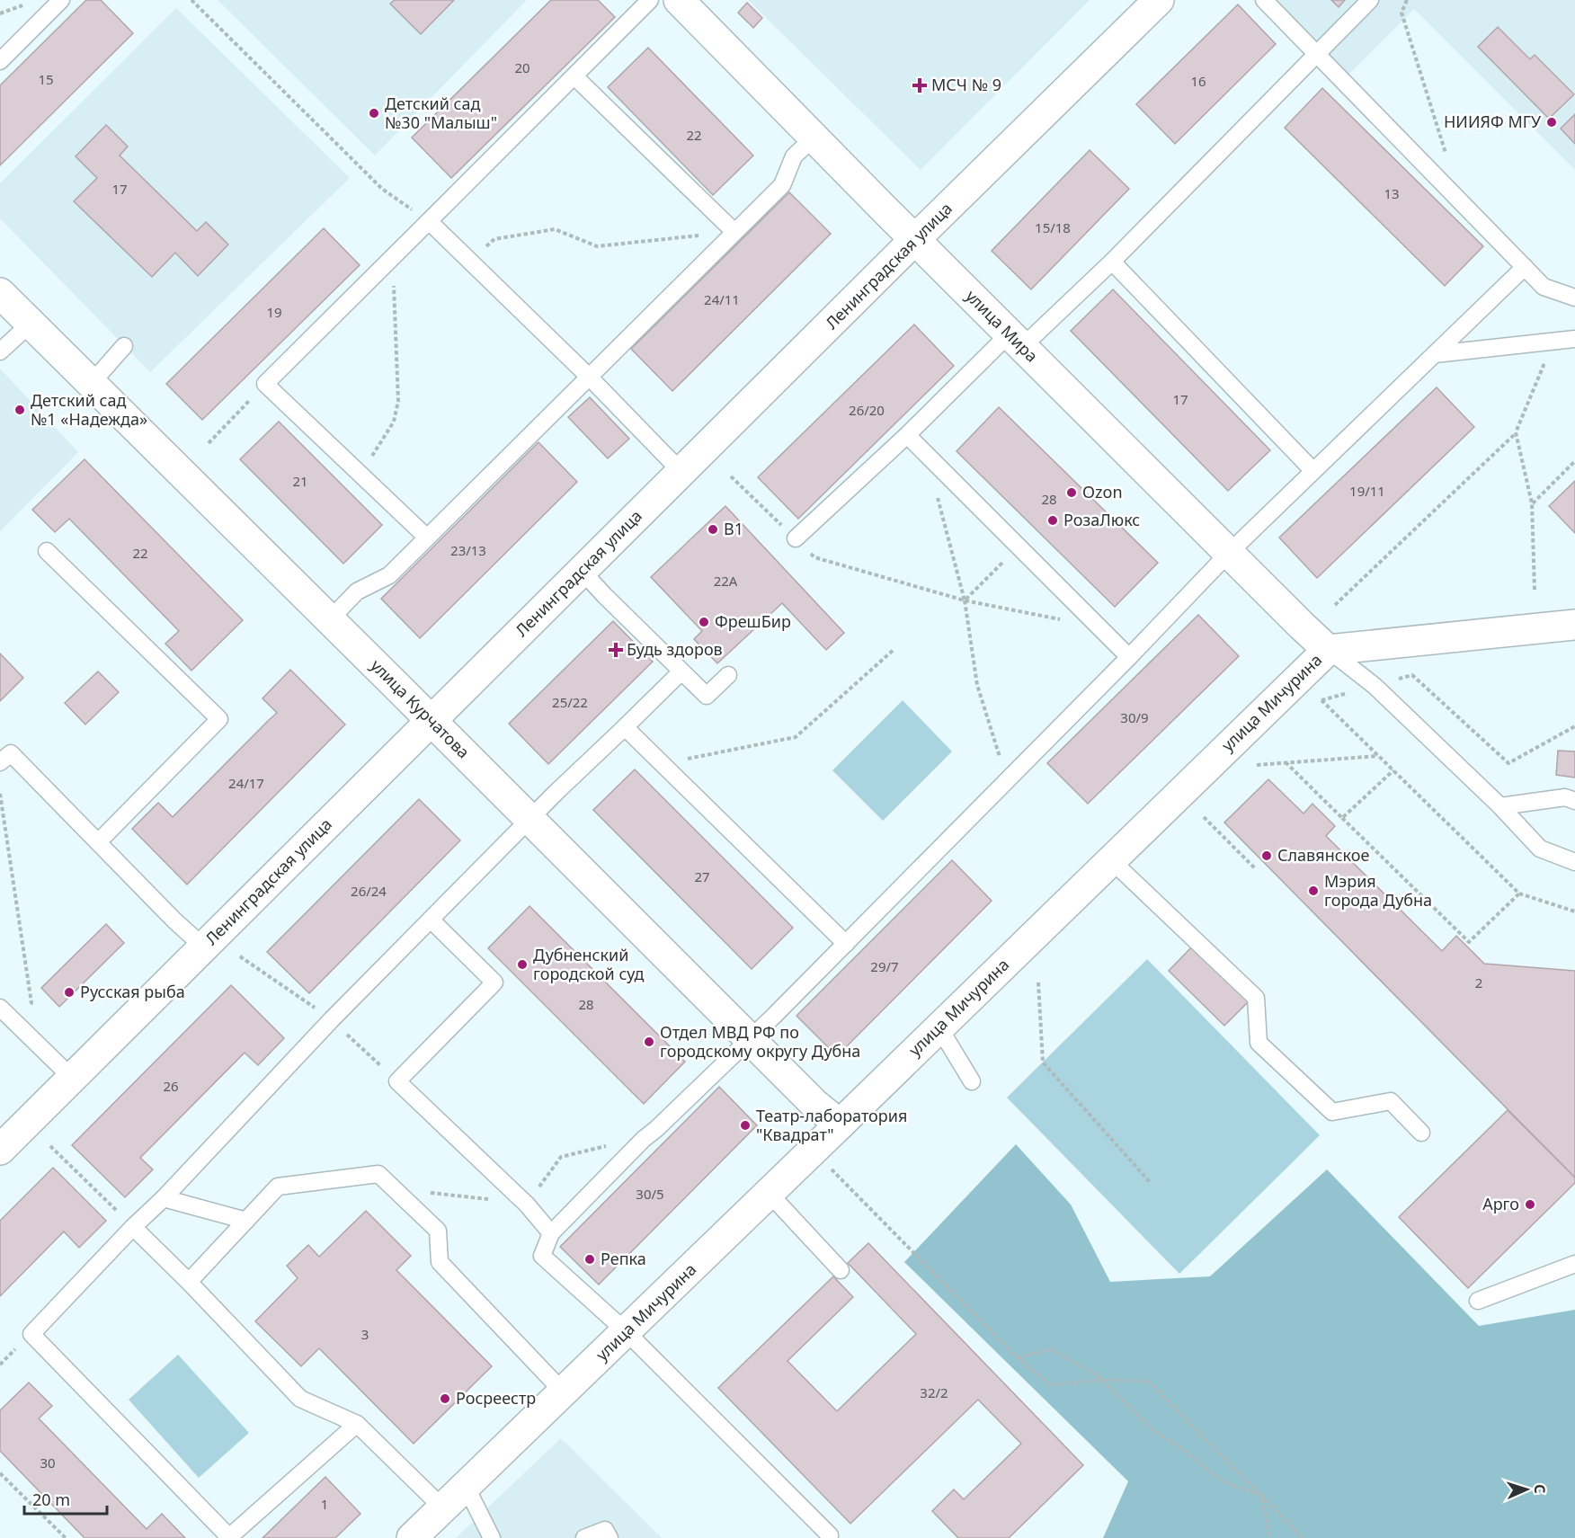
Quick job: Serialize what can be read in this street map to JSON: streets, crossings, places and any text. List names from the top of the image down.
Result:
{
  "streets": {
    "street": [
      "Ленинградская улица",
      "улица Мира",
      "улица Мичурина",
      "улица Курчатова"
    ]
  },
  "crossings": [
    ["Ленинградская улица", "улица Мира"],
    ["Ленинградская улица", "улица Курчатова"],
    ["улица Мира", "улица Мичурина"],
    ["улица Мичурина", "улица Курчатова"]
  ],
  "places": {
    "health": ["МСЧ № 9", "Будь здоров"],
    "other": [
      "Детский сад №30 \"Малыш\"",
      "НИИЯФ МГУ",
      "Детский сад №1 «Надежда»",
      "Ozon",
      "РозаЛюкс",
      "В1",
      "ФрешБир",
      "Славянское",
      "Мэрия города Дубна",
      "Дубненский городской суд",
      "Русская рыба",
      "Отдел МВД РФ по городскому округу Дубна",
      "Театр-лаборатория \"Квадрат\"",
      "Арго",
      "Репка",
      "Росреестр"
    ]
  },
  "house_numbers": [
    "20",
    "15",
    "16",
    "22",
    "17",
    "13",
    "15/18",
    "24/11",
    "19",
    "17",
    "26/20",
    "21",
    "19/11",
    "28",
    "23/13",
    "22",
    "22А",
    "25/22",
    "30/9",
    "24/17",
    "27",
    "26/24",
    "29/7",
    "2",
    "28",
    "26",
    "30/5",
    "3",
    "32/2",
    "30",
    "1"
  ],
  "scale_bar": "20 m",
  "north": "right"
}
